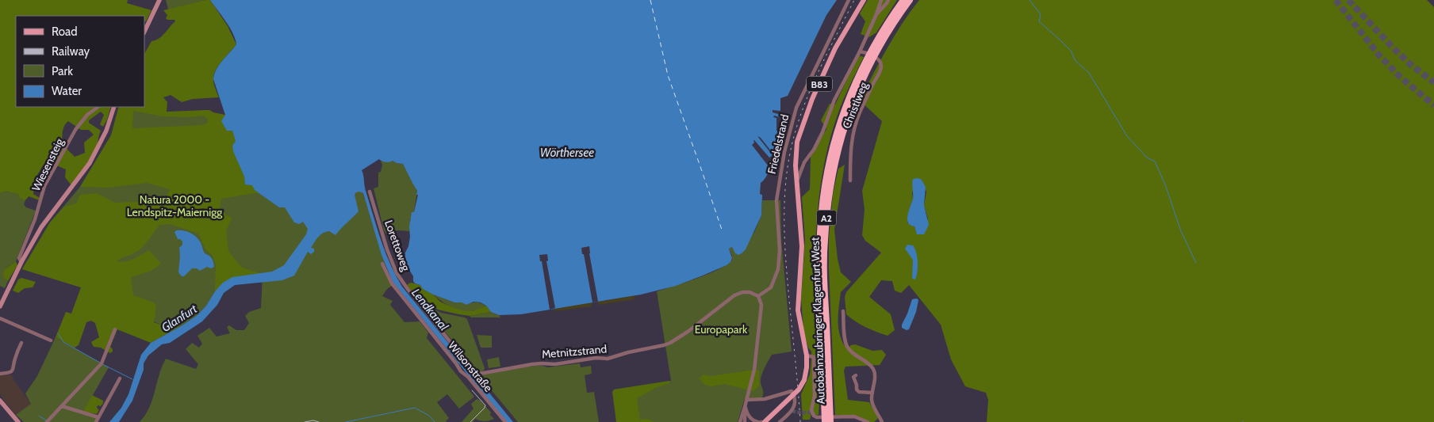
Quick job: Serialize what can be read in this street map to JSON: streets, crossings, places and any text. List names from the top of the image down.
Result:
{
  "streets": {
    "highway": ["A2", "Autobahnzubringer Klagenfurt West"],
    "main road": ["B83"],
    "street": [
      "Christlweg",
      "Friedelstrand",
      "Wiesensteig",
      "Lorettoweg",
      "Metnitzstrand",
      "Wilsonstraße"
    ]
  },
  "crossings": [
    ["B83", "Christlweg"],
    ["Friedelstrand", "Metnitzstrand"],
    ["Lorettoweg", "Metnitzstrand"]
  ],
  "water": ["Wörthersee", "Lendkanal", "Glanfurt"],
  "parks": ["Natura 2000 - Lendspitz-Maiernigg", "Europapark"],
  "legend": [
    "Road",
    "Railway",
    "Park",
    "Water"
  ]
}
